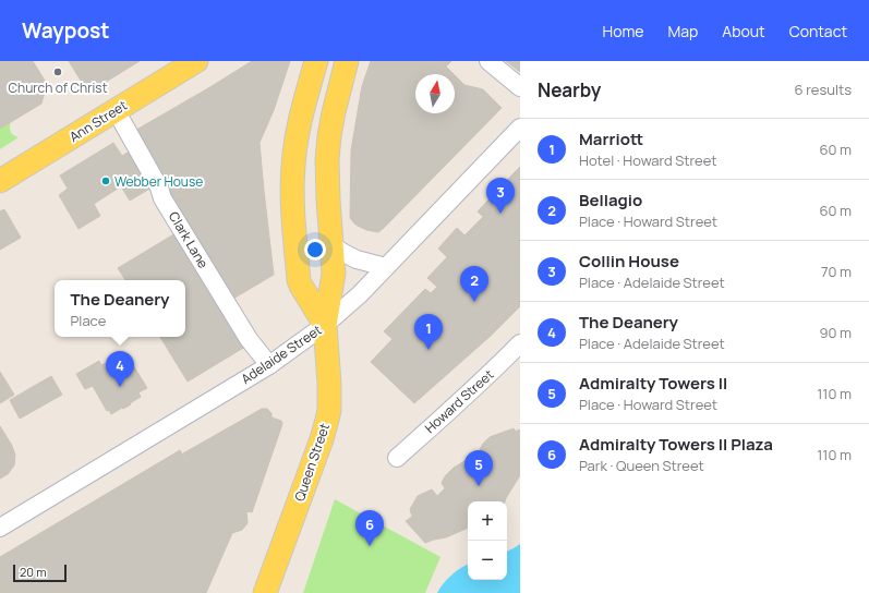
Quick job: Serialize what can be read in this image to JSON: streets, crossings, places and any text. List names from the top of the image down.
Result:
{
  "streets": {
    "main road": ["Ann Street", "Queen Street"],
    "street": ["Clark Lane", "Adelaide Street", "Howard Street"]
  },
  "crossings": [
    ["Ann Street", "Clark Lane"],
    ["Clark Lane", "Adelaide Street"],
    ["Adelaide Street", "Queen Street"]
  ],
  "places": ["Church of Christ", "Webber House"],
  "scale_bar": "20 m",
  "north": "top",
  "page": {
    "header": "Waypost",
    "nav": [
      "Home",
      "Map",
      "About",
      "Contact"
    ],
    "heading": ["Nearby", "6 results"],
    "list": [
      {
        "mark": "1",
        "name": "Marriott",
        "note": "Hotel · Howard Street",
        "value": "60 m"
      },
      {
        "mark": "2",
        "name": "Bellagio",
        "note": "Place · Howard Street",
        "value": "60 m"
      },
      {
        "mark": "3",
        "name": "Collin House",
        "note": "Place · Adelaide Street",
        "value": "70 m"
      },
      {
        "mark": "4",
        "name": "The Deanery",
        "note": "Place · Adelaide Street",
        "value": "90 m"
      },
      {
        "mark": "5",
        "name": "Admiralty Towers II",
        "note": "Place · Howard Street",
        "value": "110 m"
      },
      {
        "mark": "6",
        "name": "Admiralty Towers II Plaza",
        "note": "Park · Queen Street",
        "value": "110 m"
      }
    ],
    "pins": [
      "3",
      "2",
      "1",
      "4",
      "5",
      "6"
    ],
    "popup": ["The Deanery", "Place"],
    "map_buttons": ["+", "−"],
    "scale": "20 m"
  }
}
